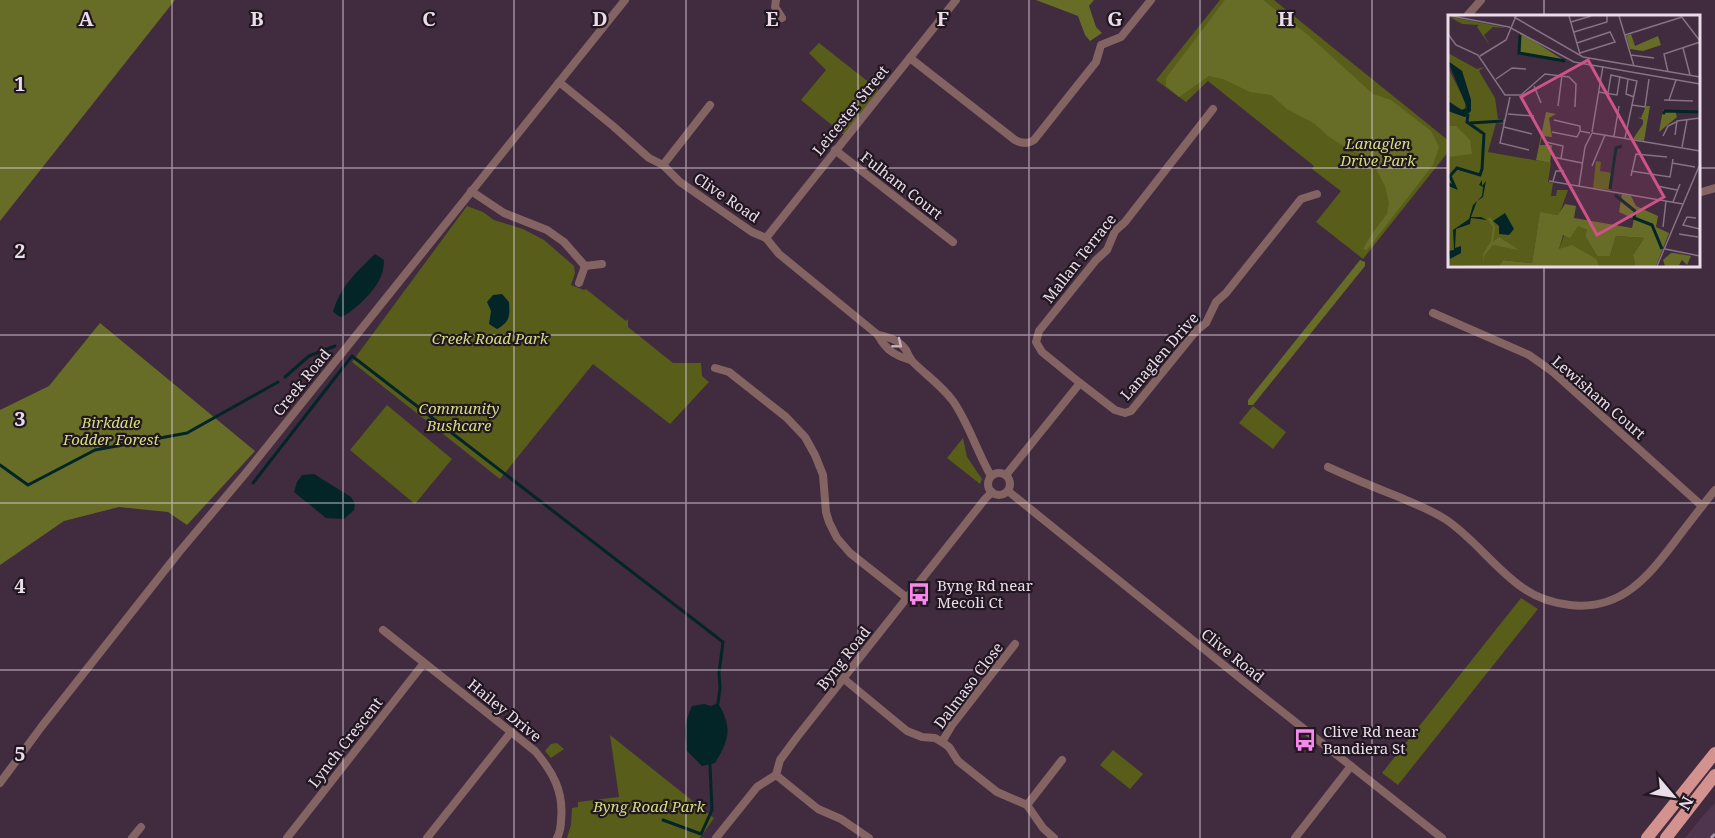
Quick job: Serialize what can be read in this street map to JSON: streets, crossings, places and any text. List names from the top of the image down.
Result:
{
  "streets": {
    "street": [
      "Leicester Street",
      "Fulham Court",
      "Clive Road",
      "Mallan Terrace",
      "Lanaglen Drive",
      "Creek Road",
      "Lewisham Court",
      "Byng Road",
      "Dalmaso Close",
      "Hailey Drive",
      "Lynch Crescent"
    ]
  },
  "crossings": [
    ["Leicester Street", "Fulham Court"],
    ["Leicester Street", "Clive Road"],
    ["Clive Road", "Creek Road"],
    ["Clive Road", "Byng Road"],
    ["Mallan Terrace", "Lanaglen Drive"],
    ["Hailey Drive", "Lynch Crescent"]
  ],
  "parks": [
    "Lanaglen Drive Park",
    "Creek Road Park",
    "Community Bushcare",
    "Birkdale Fodder Forest",
    "Byng Road Park"
  ],
  "places": {
    "bus stop": ["Byng Rd near Mecoli Ct", "Clive Rd near Bandiera St"]
  },
  "north": "bottom right",
  "grid": {
    "columns": [
      "A",
      "B",
      "C",
      "D",
      "E",
      "F",
      "G",
      "H"
    ],
    "rows": [
      "1",
      "2",
      "3",
      "4",
      "5"
    ]
  }
}
